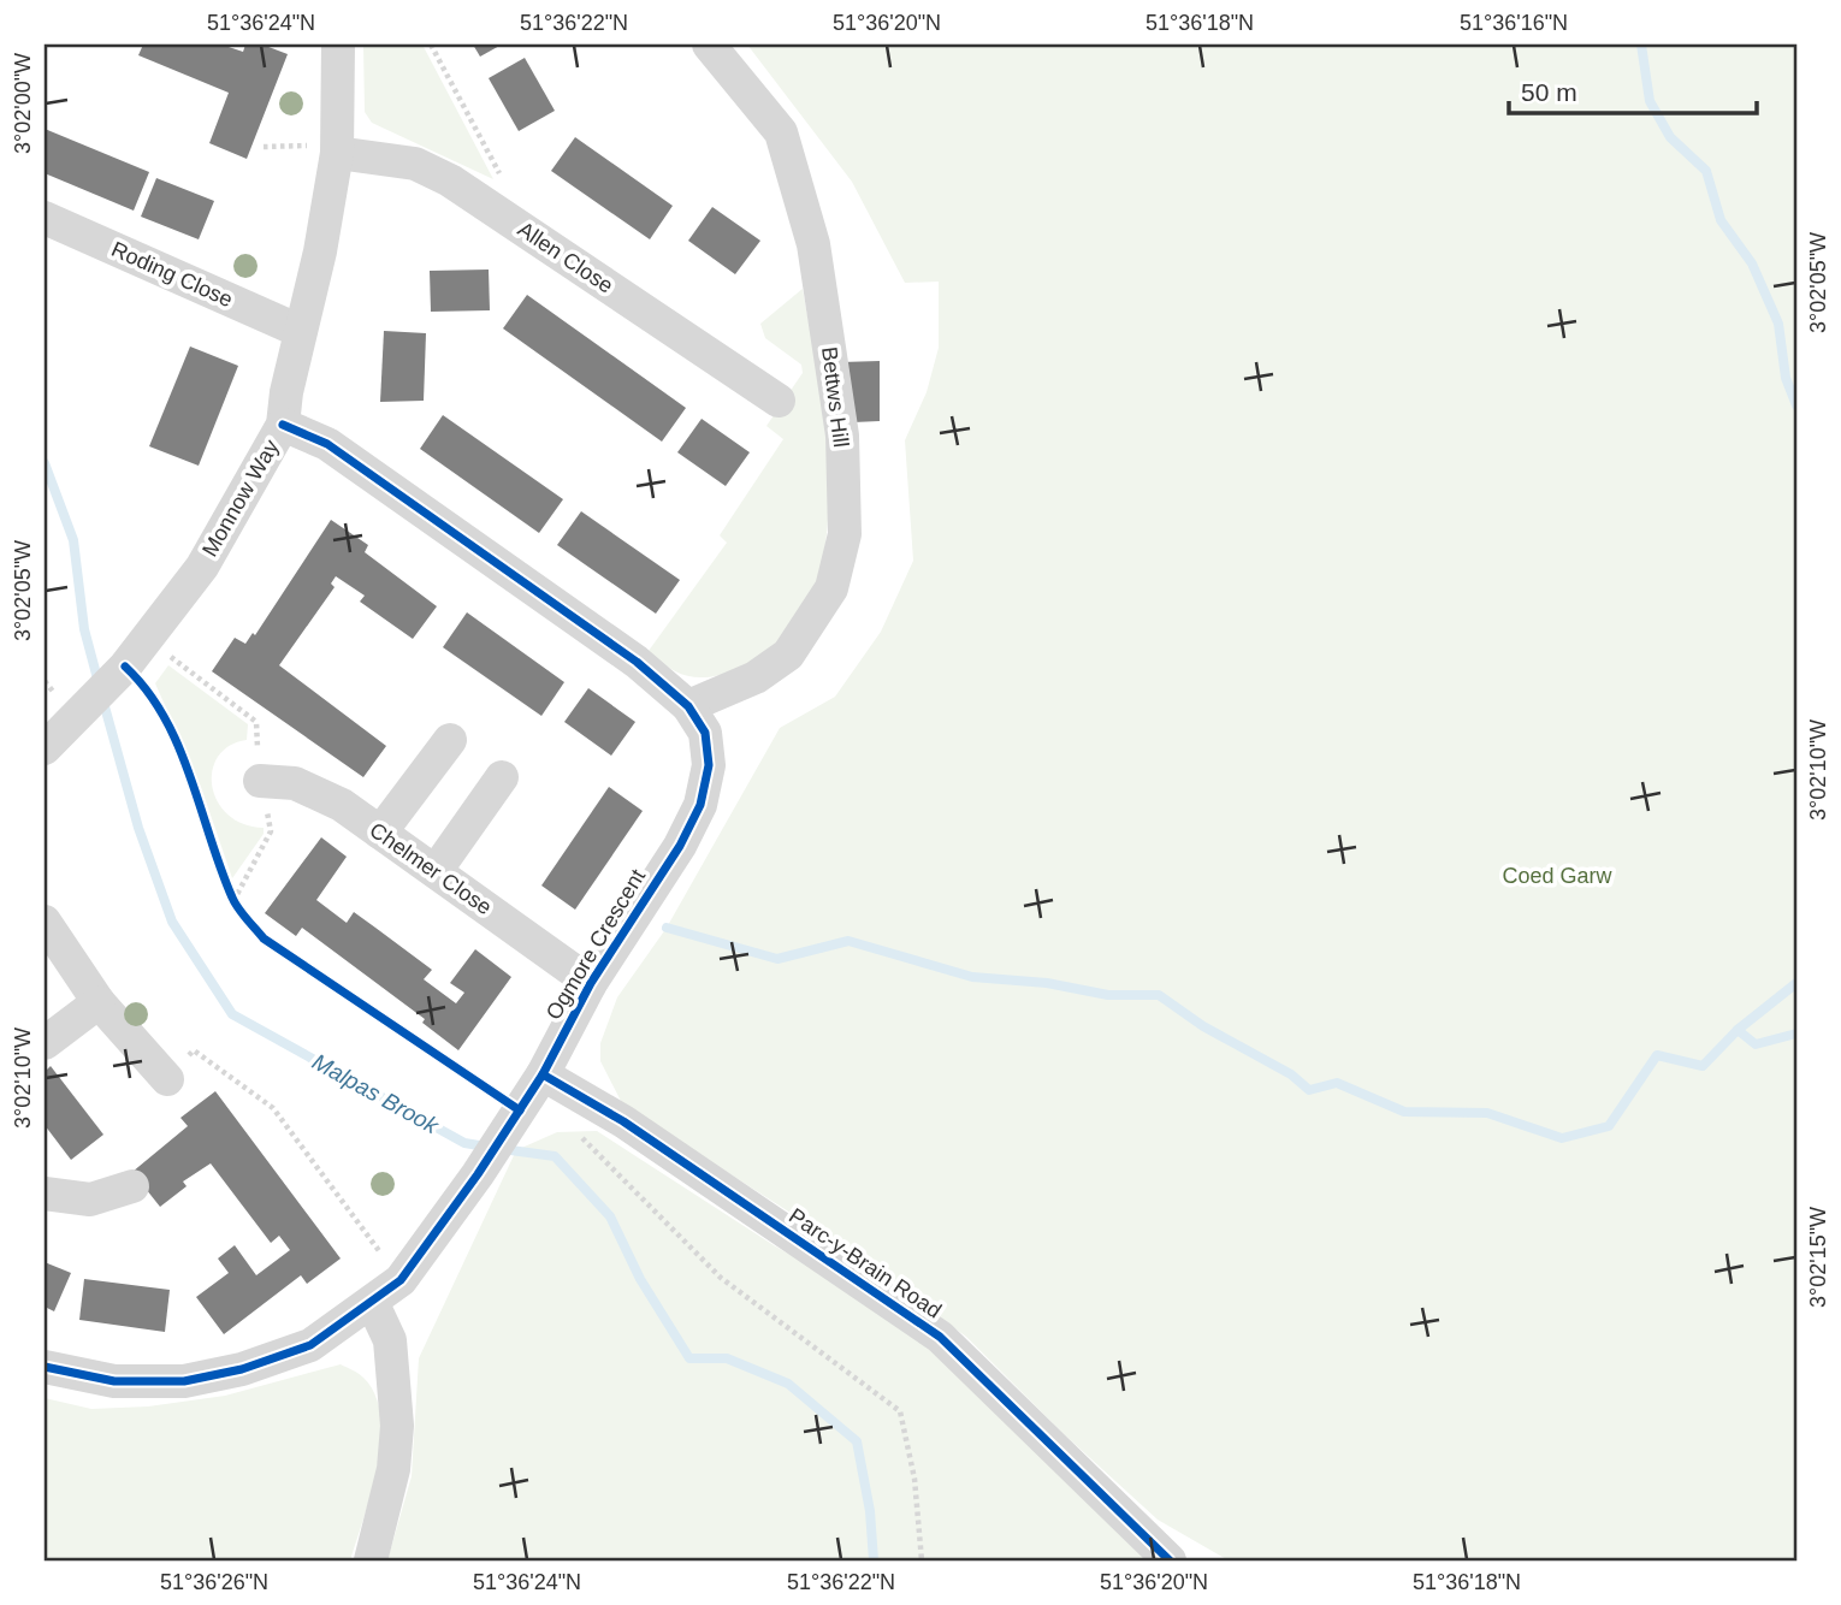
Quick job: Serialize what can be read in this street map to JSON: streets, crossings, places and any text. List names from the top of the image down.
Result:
{
  "streets": {
    "street": [
      "Allen Close",
      "Roding Close",
      "Bettws Hill",
      "Monnow Way",
      "Chelmer Close",
      "Ogmore Crescent",
      "Parc-y-Brain Road"
    ]
  },
  "crossings": [
    ["Allen Close", "Monnow Way"],
    ["Roding Close", "Monnow Way"],
    ["Bettws Hill", "Ogmore Crescent"],
    ["Monnow Way", "Ogmore Crescent"],
    ["Chelmer Close", "Ogmore Crescent"],
    ["Ogmore Crescent", "Parc-y-Brain Road"]
  ],
  "water": ["Malpas Brook"],
  "parks": ["Coed Garw"],
  "scale_bar": "50 m",
  "coordinates": [
    "51°36'24\"N",
    "51°36'22\"N",
    "51°36'20\"N",
    "51°36'18\"N",
    "51°36'16\"N",
    "3°02'00\"W",
    "3°02'05\"W",
    "3°02'10\"W",
    "3°02'15\"W",
    "51°36'26\"N"
  ]
}
